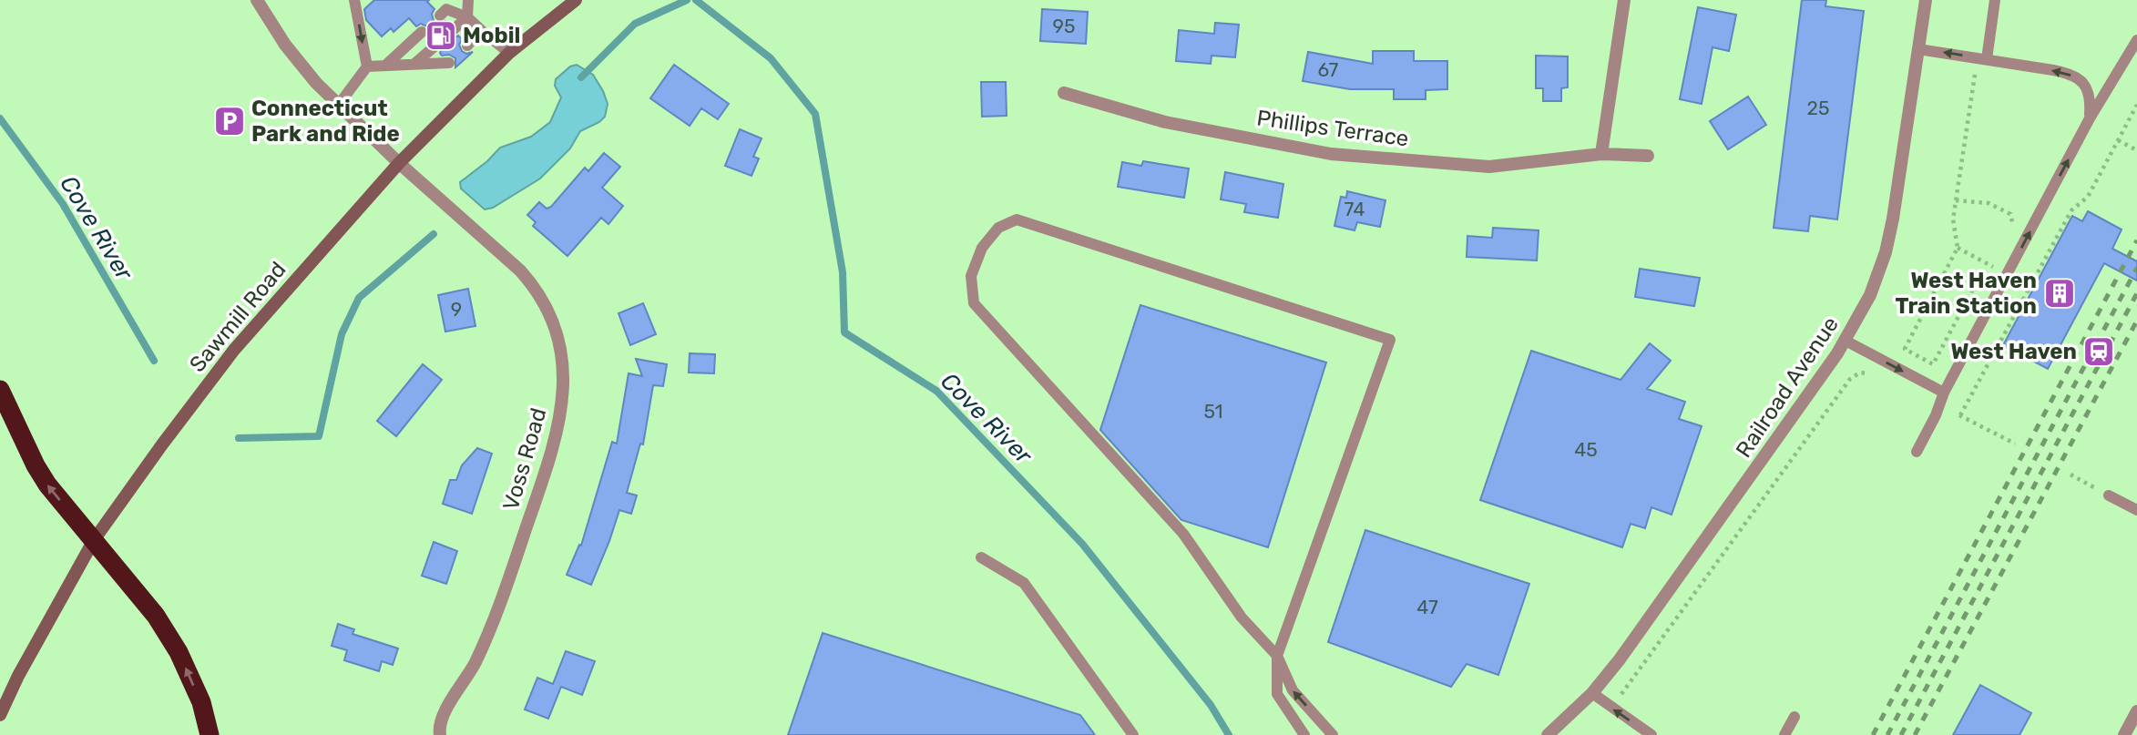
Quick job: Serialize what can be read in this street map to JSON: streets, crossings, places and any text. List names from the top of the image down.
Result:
{
  "streets": {
    "main road": ["Sawmill Road"],
    "street": ["Phillips Terrace", "Railroad Avenue", "Voss Road"]
  },
  "crossings": [
    ["Sawmill Road", "Voss Road"]
  ],
  "water": ["Cove River"],
  "places": {
    "fuel station": ["Mobil"],
    "parking": ["Connecticut Park and Ride"],
    "building": ["West Haven Train Station"],
    "station": ["West Haven"]
  },
  "house_numbers": [
    "95",
    "67",
    "25",
    "74",
    "9",
    "51",
    "45",
    "47"
  ]
}
